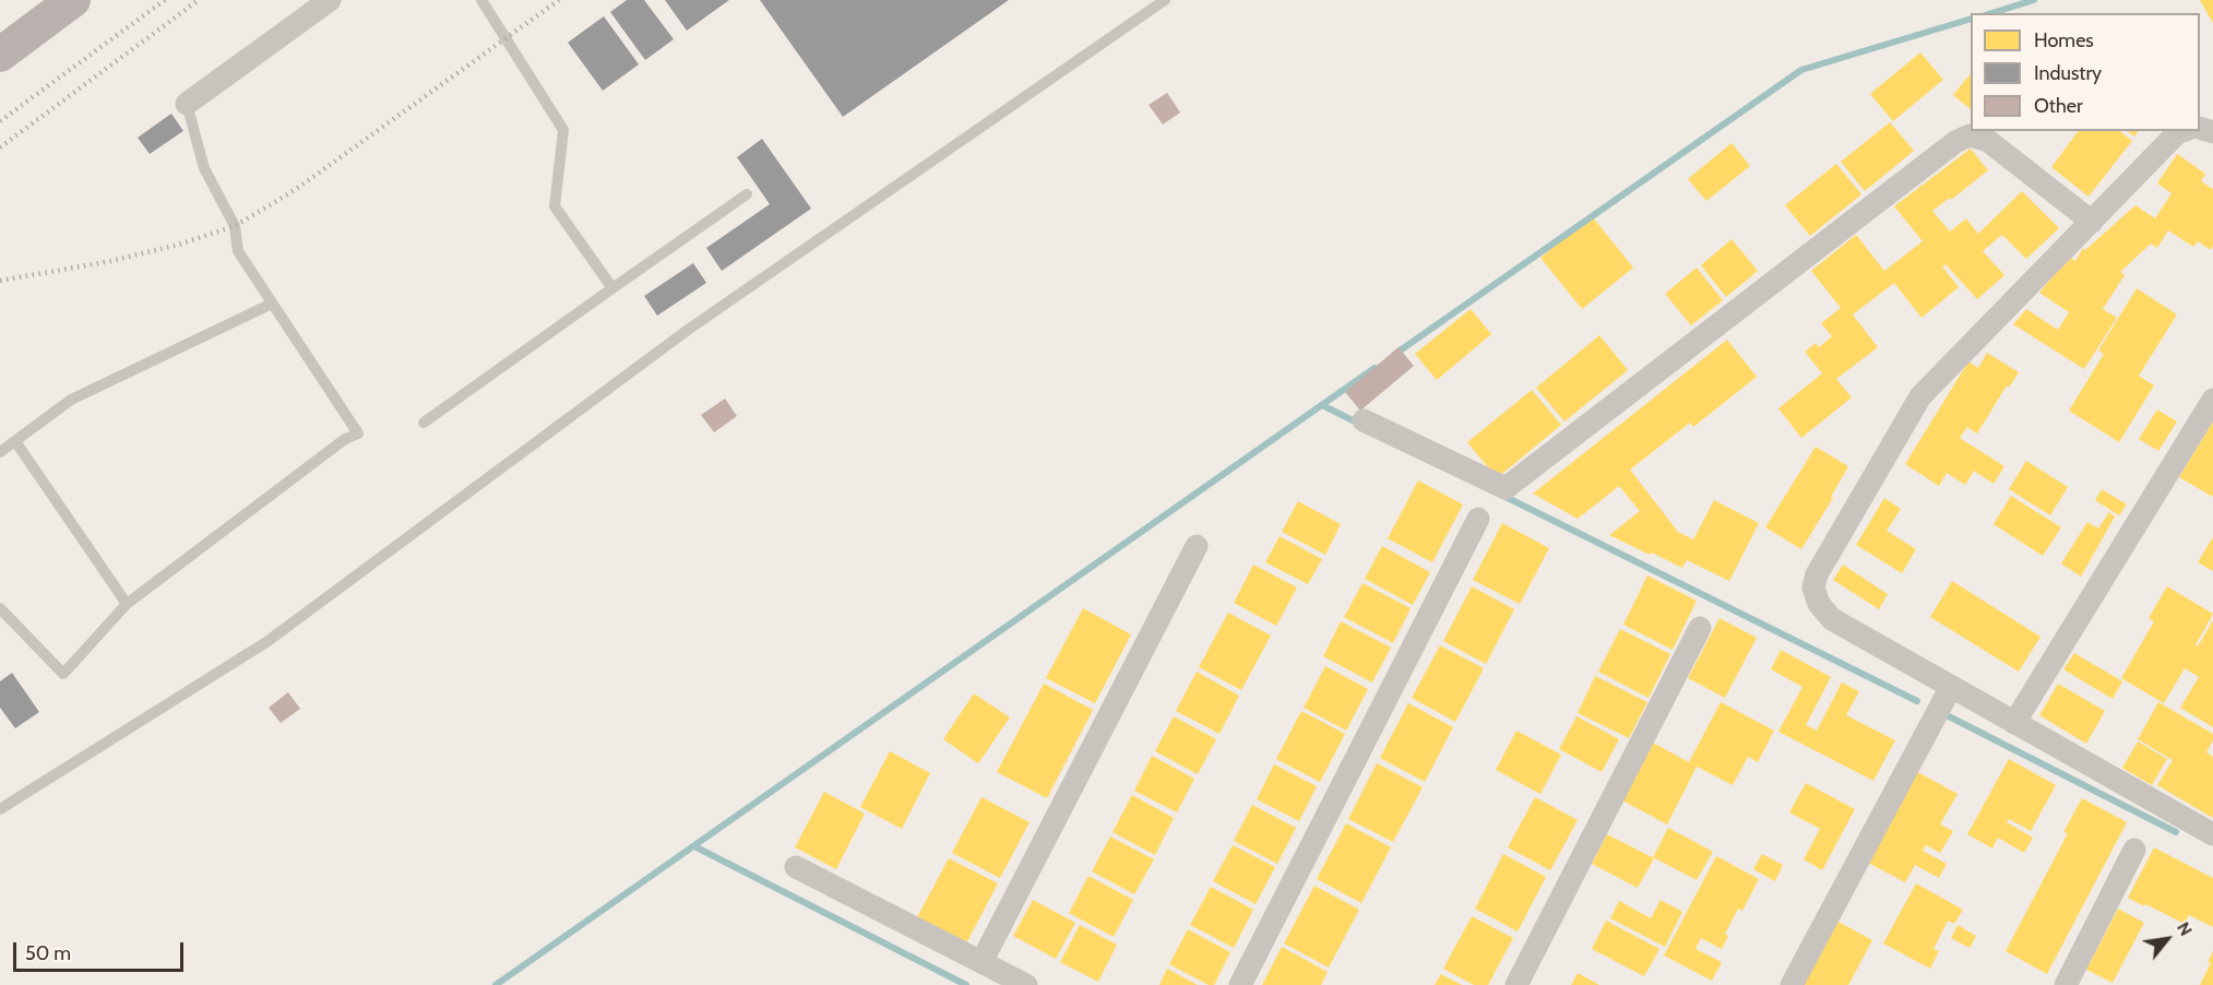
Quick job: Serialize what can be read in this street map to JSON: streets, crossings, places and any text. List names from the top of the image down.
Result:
{
  "legend": ["Homes", "Industry", "Other"],
  "scale_bar": "50 m",
  "north": "top right"
}
